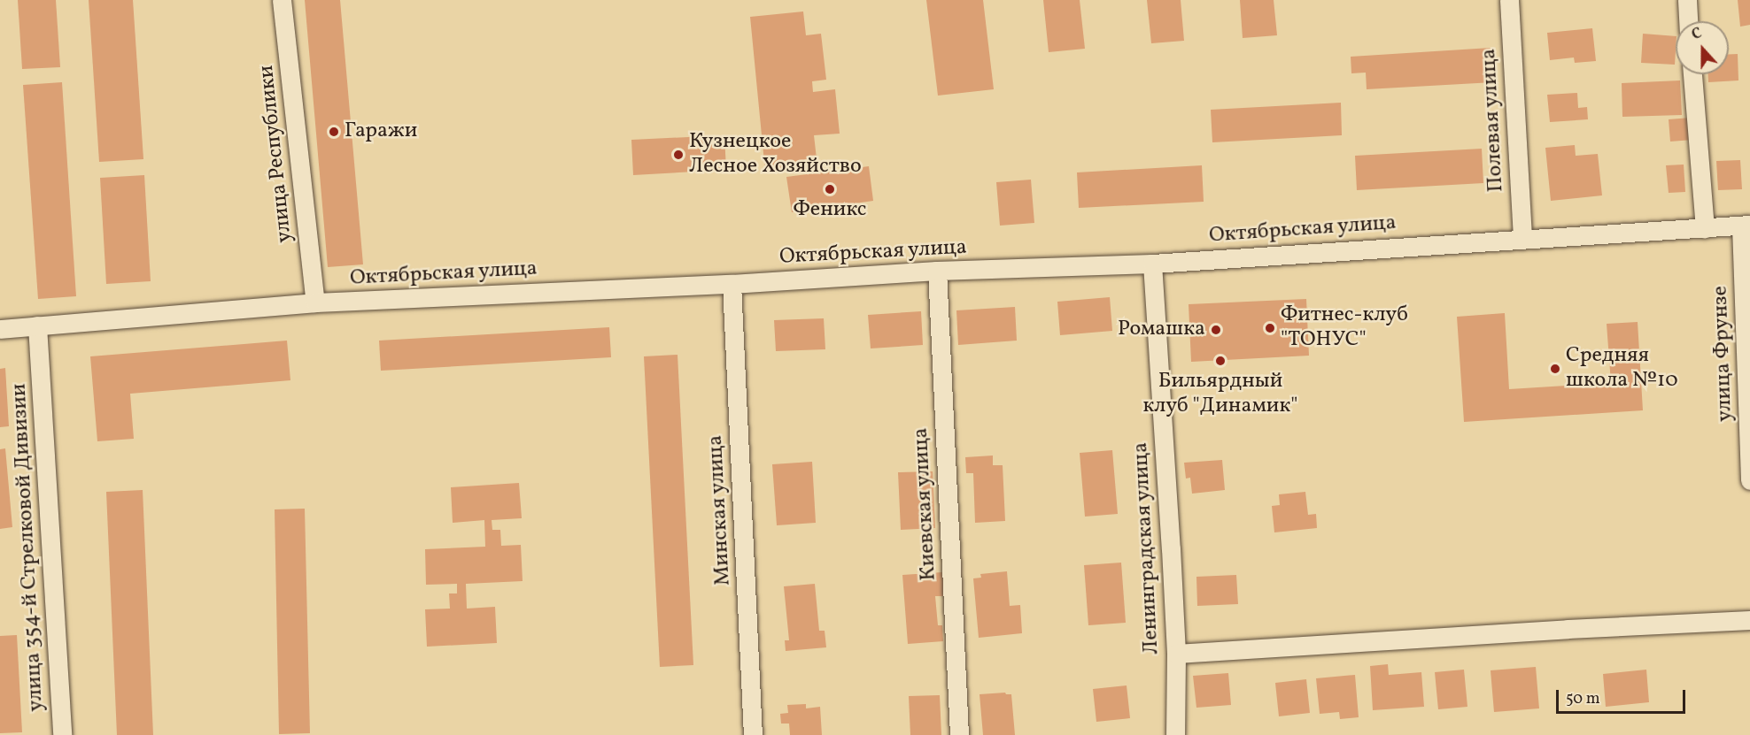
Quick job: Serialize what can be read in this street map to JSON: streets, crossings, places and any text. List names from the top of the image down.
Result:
{
  "streets": {
    "street": [
      "Полевая улица",
      "улица Республики",
      "Октябрьская улица",
      "улица Фрунзе",
      "Киевская улица",
      "Минская улица",
      "улица 354-й Стрелковой Дивизии",
      "Ленинградская улица"
    ]
  },
  "crossings": [
    ["Полевая улица", "Октябрьская улица"],
    ["улица Республики", "Октябрьская улица"],
    ["Октябрьская улица", "улица Фрунзе"],
    ["Октябрьская улица", "Киевская улица"],
    ["Октябрьская улица", "Минская улица"],
    ["Октябрьская улица", "улица 354-й Стрелковой Дивизии"],
    ["Октябрьская улица", "Ленинградская улица"]
  ],
  "places": [
    "Гаражи",
    "Кузнецкое Лесное Хозяйство",
    "Феникс",
    "Фитнес-клуб \"ТОНУС\"",
    "Ромашка",
    "Бильярдный клуб \"Динамик\"",
    "Средняя школа №10"
  ],
  "scale_bar": "50 m",
  "north": "top"
}
